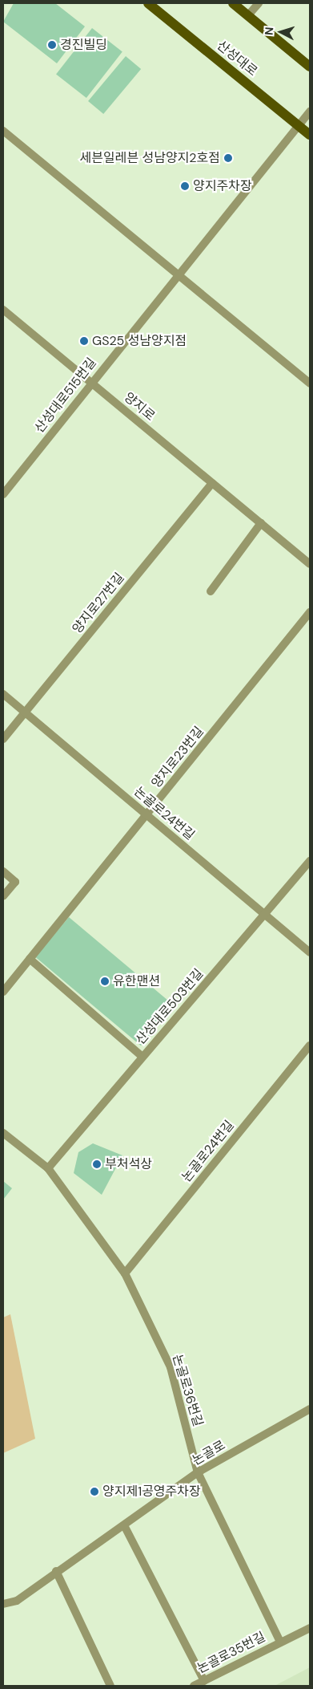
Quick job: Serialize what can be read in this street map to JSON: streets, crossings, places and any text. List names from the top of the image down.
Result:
{
  "streets": {
    "main road": ["산성대로"],
    "street": [
      "산성대로515번길",
      "양지로",
      "양지로27번길",
      "양지로23번길",
      "논골로24번길",
      "산성대로503번길",
      "논골로36번길",
      "논골로",
      "논골로35번길"
    ]
  },
  "crossings": [
    ["산성대로", "산성대로515번길"],
    ["산성대로515번길", "양지로"],
    ["양지로", "양지로27번길"],
    ["양지로27번길", "논골로24번길"],
    ["양지로23번길", "논골로24번길"],
    ["논골로24번길", "산성대로503번길"],
    ["논골로24번길", "논골로36번길"],
    ["산성대로503번길", "논골로36번길"],
    ["논골로36번길", "논골로"],
    ["논골로36번길", "논골로35번길"]
  ],
  "places": [
    "경진빌딩",
    "세븐일레븐 성남양지2호점",
    "양지주차장",
    "GS25 성남양지점",
    "유한맨션",
    "부처석상",
    "양지제1공영주차장"
  ],
  "north": "left"
}
